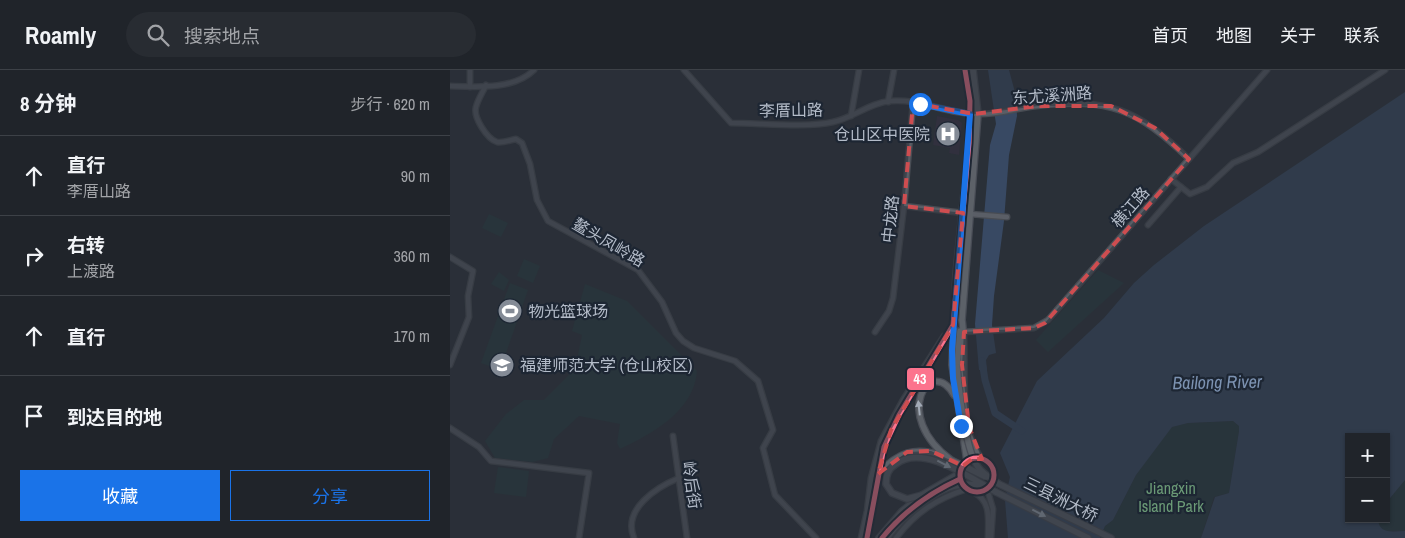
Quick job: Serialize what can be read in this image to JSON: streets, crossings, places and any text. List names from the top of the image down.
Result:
{
  "streets": {
    "main road": ["三县洲大桥"],
    "street": [
      "东尤溪洲路",
      "李厝山路",
      "横江路",
      "中龙路",
      "鳌头凤岭路",
      "岭后街"
    ]
  },
  "crossings": [
    ["东尤溪洲路", "李厝山路"],
    ["东尤溪洲路", "横江路"],
    ["李厝山路", "中龙路"]
  ],
  "water": ["Bailong River"],
  "parks": ["Jiangxin Island Park"],
  "places": {
    "hospital": ["仓山区中医院"],
    "sports": ["物光篮球场"],
    "school or university": ["福建师范大学 (仓山校区)"]
  },
  "lines": ["transit line 43"],
  "page": {
    "header": "Roamly",
    "search": "搜索地点",
    "nav": [
      "首页",
      "地图",
      "关于",
      "联系"
    ],
    "heading": ["8 分钟", "步行 · 620 m"],
    "list": [
      ["直行", "李厝山路", "90 m"],
      ["右转", "上渡路", "360 m"],
      ["直行", "170 m"],
      "到达目的地"
    ],
    "map_buttons": ["+", "−"],
    "buttons": ["收藏", "分享"]
  }
}
